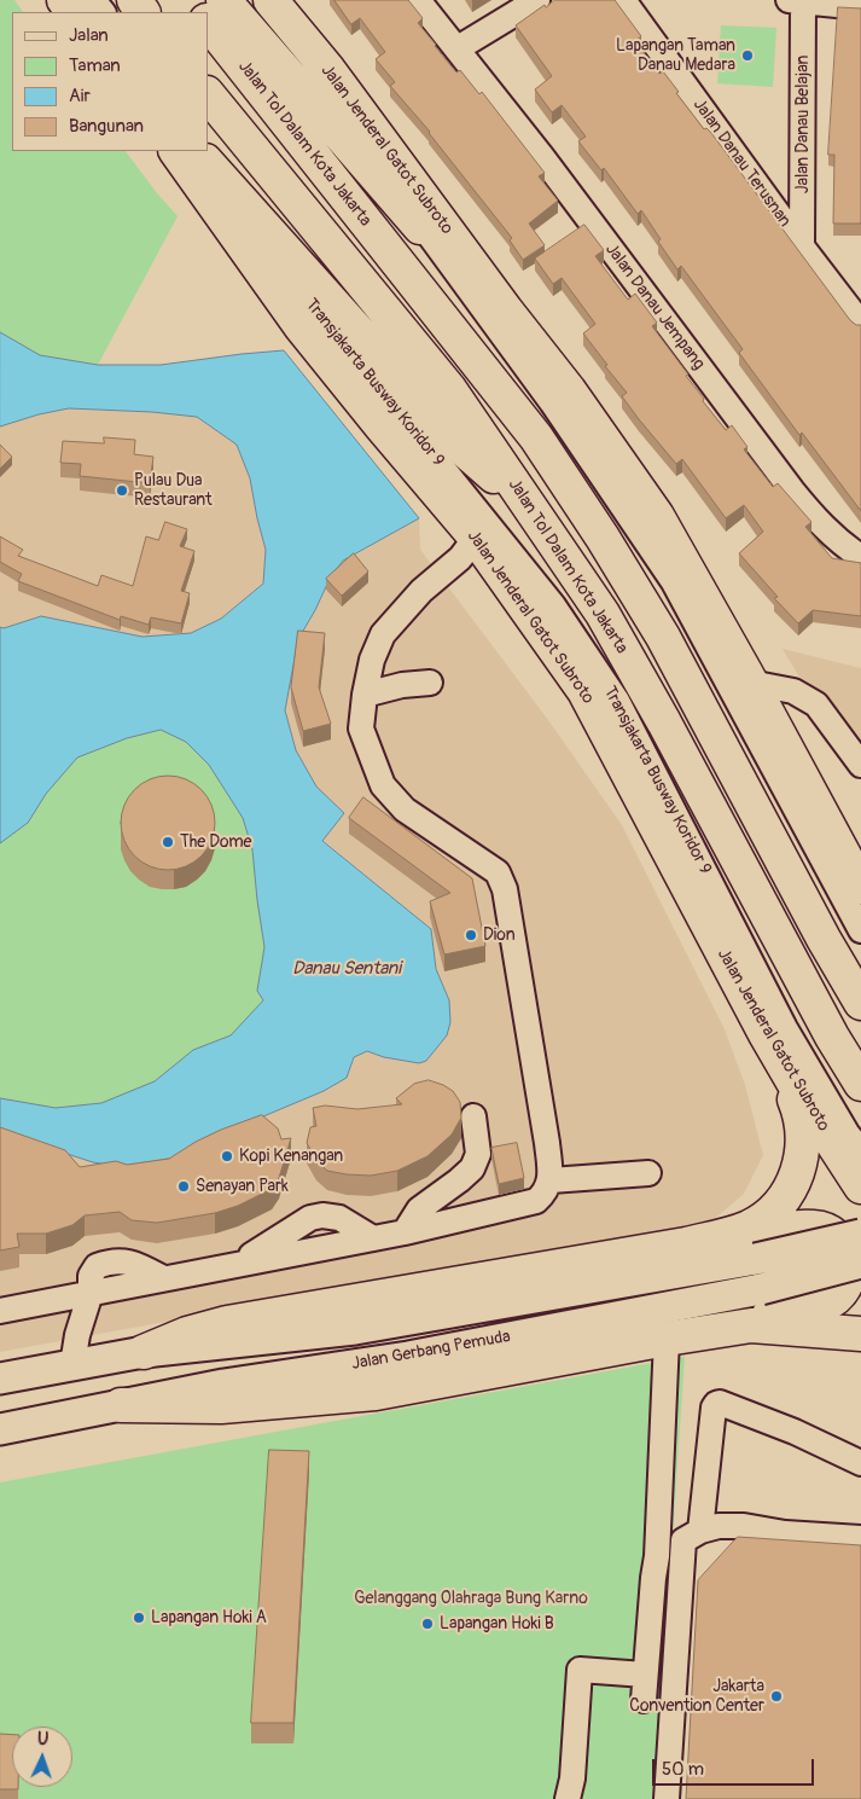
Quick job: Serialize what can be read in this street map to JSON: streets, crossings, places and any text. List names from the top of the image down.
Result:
{
  "streets": {
    "highway": ["Jalan Tol Dalam Kota Jakarta", "Jalan Jenderal Gatot Subroto"],
    "main road": ["Jalan Gerbang Pemuda"],
    "street": [
      "Jalan Danau Belajan",
      "Jalan Danau Terusnan",
      "Jalan Danau Jempang",
      "Transjakarta Busway Koridor 9"
    ]
  },
  "crossings": [
    ["Jalan Danau Belajan", "Jalan Danau Terusnan"]
  ],
  "water": ["Danau Sentani"],
  "parks": ["Gelanggang Olahraga Bung Karno"],
  "places": [
    "Lapangan Taman Danau Medara",
    "Pulau Dua Restaurant",
    "The Dome",
    "Dion",
    "Kopi Kenangan",
    "Senayan Park",
    "Lapangan Hoki A",
    "Lapangan Hoki B",
    "Jakarta Convention Center"
  ],
  "legend": [
    "Jalan",
    "Taman",
    "Air",
    "Bangunan"
  ],
  "scale_bar": "50 m",
  "north": "top"
}
